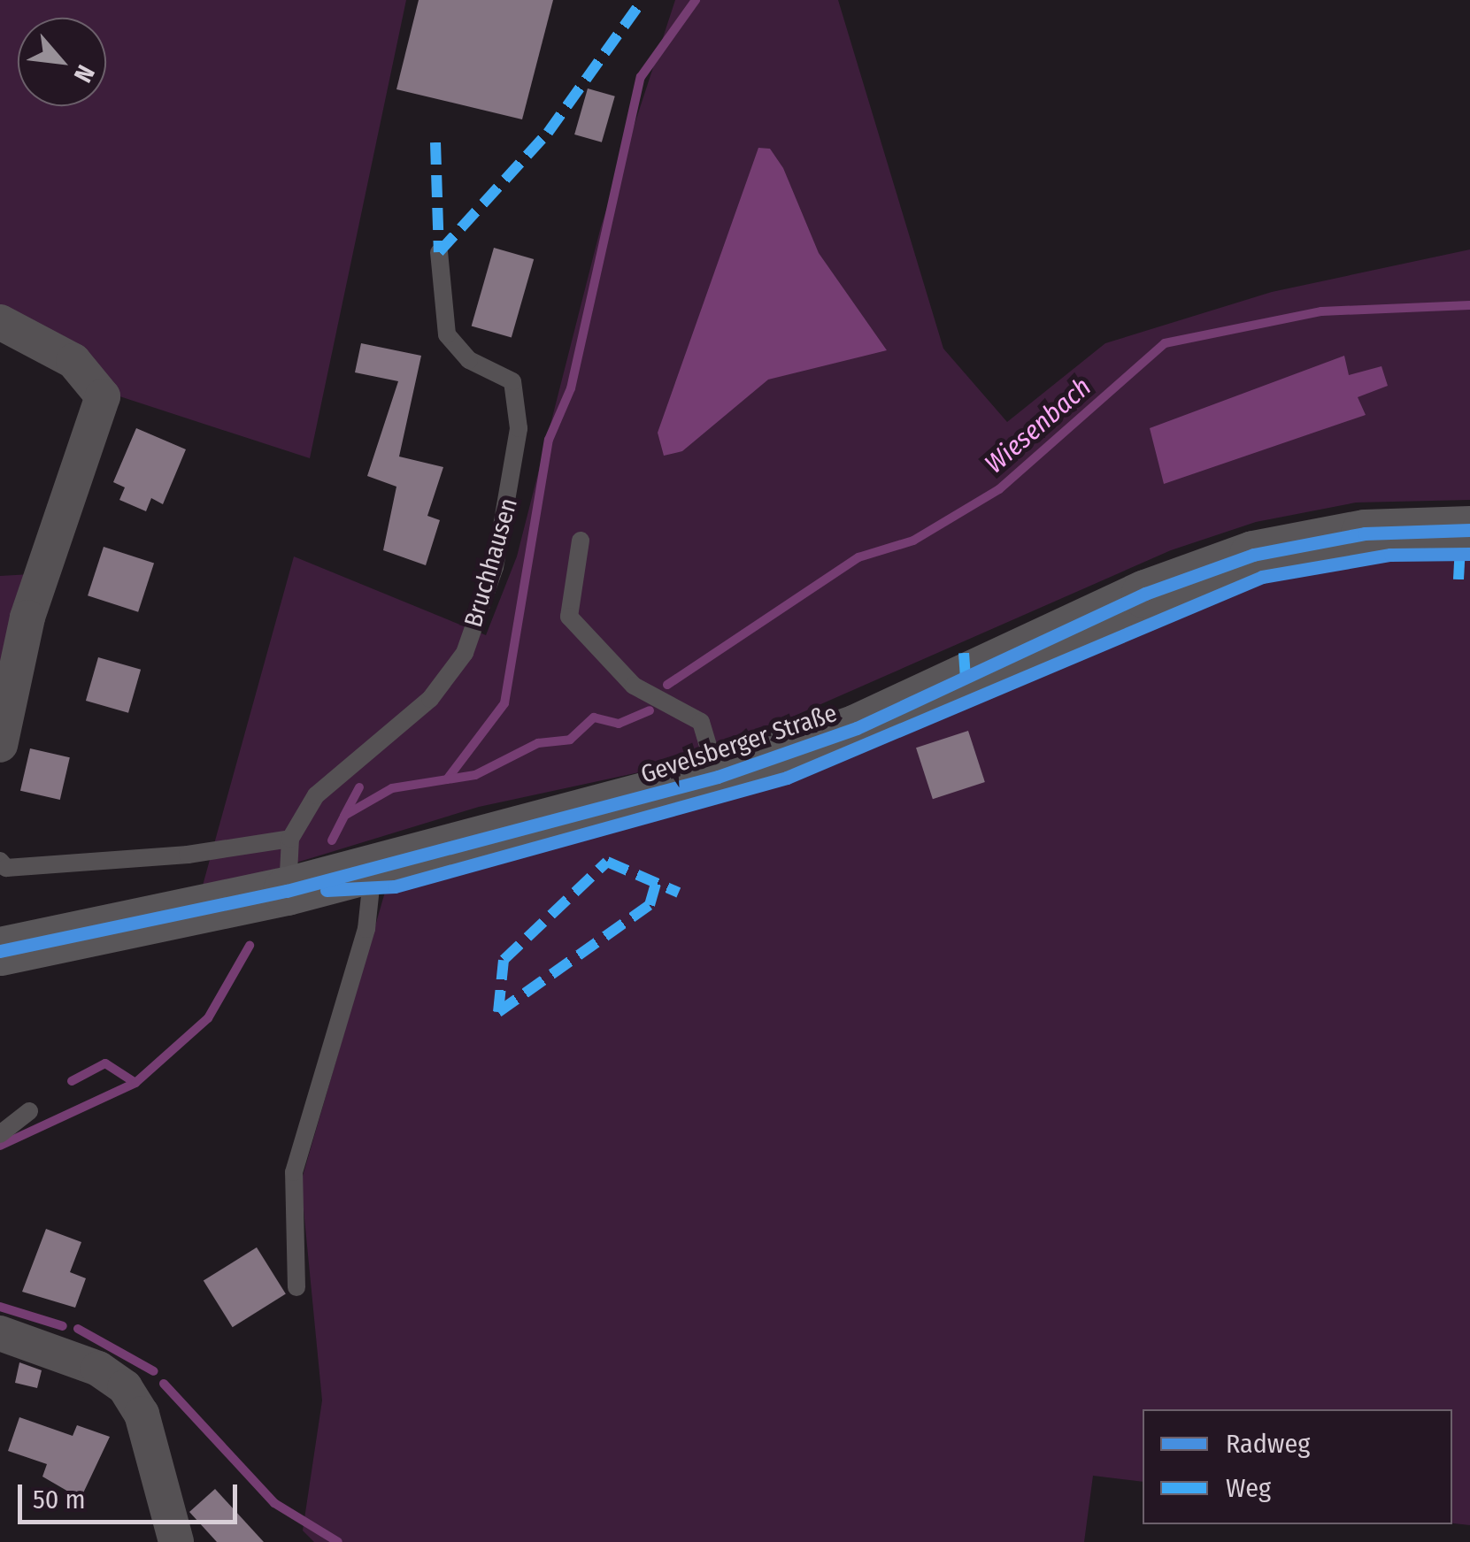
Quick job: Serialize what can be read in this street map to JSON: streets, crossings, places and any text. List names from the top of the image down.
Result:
{
  "streets": {
    "main road": ["Gevelsberger Straße"],
    "lane": ["Bruchhausen"]
  },
  "crossings": [
    ["Bruchhausen", "Gevelsberger Straße"]
  ],
  "water": ["Wiesenbach"],
  "legend": ["Radweg", "Weg"],
  "scale_bar": "50 m",
  "north": "bottom right"
}
